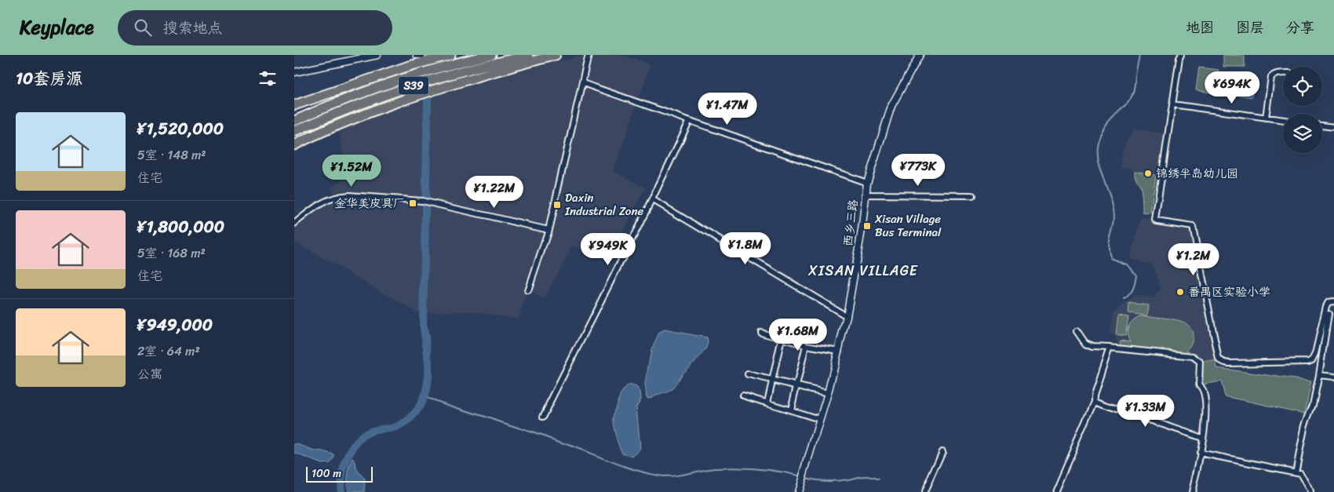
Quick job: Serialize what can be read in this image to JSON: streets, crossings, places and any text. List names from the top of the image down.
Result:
{
  "streets": {
    "highway": ["S39"],
    "street": ["西乡三路"]
  },
  "districts": ["XISAN VILLAGE"],
  "places": {
    "other": ["锦绣半岛幼儿园", "番禺区实验小学"],
    "transit": ["金华美皮具厂", "Daxin Industrial Zone", "Xisan Village Bus Terminal"]
  },
  "scale_bar": "100 m",
  "page": {
    "header": "Keyplace",
    "search": "搜索地点",
    "nav": ["地图", "图层", "分享"],
    "heading": "10套房源",
    "price": [
      "¥694K",
      "¥1.47M",
      "¥773K",
      "¥1.52M",
      "¥1.22M",
      "¥1.8M",
      "¥949K",
      "¥1.2M",
      "¥1.68M",
      "¥1.33M"
    ],
    "list": [
      {
        "name": "¥1,520,000",
        "note": "5室 · 148 m² · 住宅"
      },
      {
        "name": "¥1,800,000",
        "note": "5室 · 168 m² · 住宅"
      },
      {
        "name": "¥949,000",
        "note": "2室 · 64 m² · 公寓"
      }
    ],
    "scale": "100 m"
  }
}
